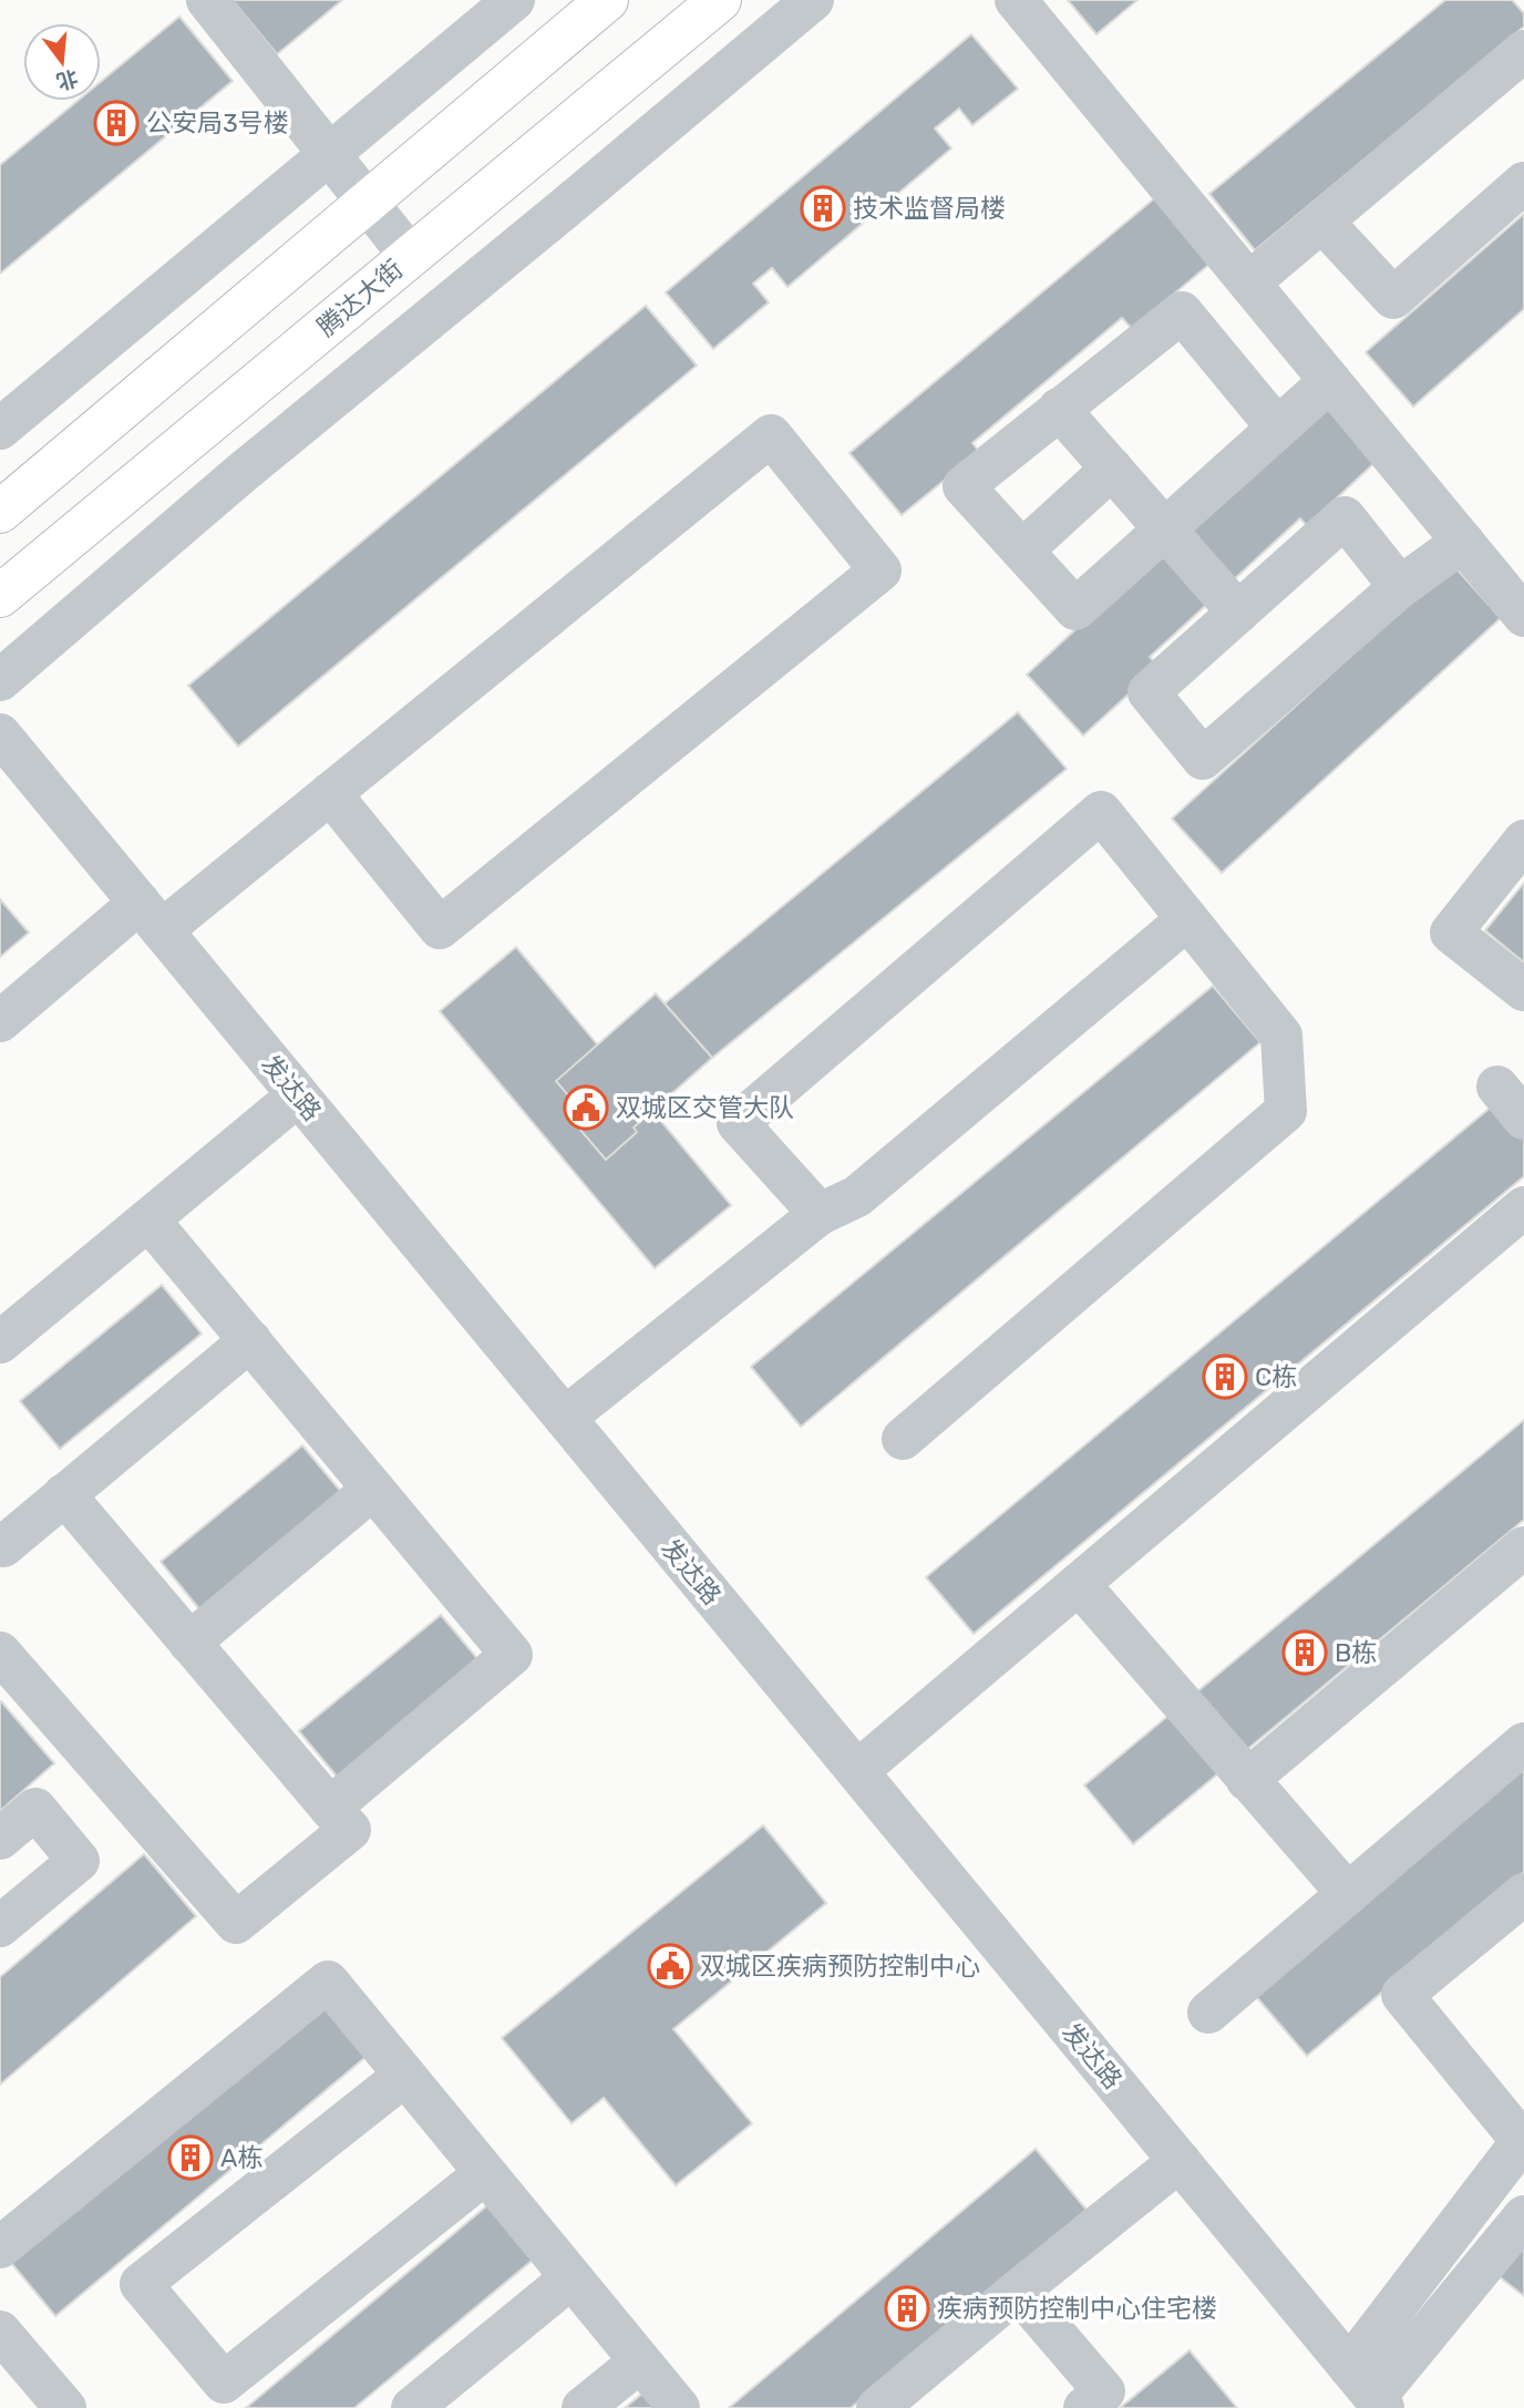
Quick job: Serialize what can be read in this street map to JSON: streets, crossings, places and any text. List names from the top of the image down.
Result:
{
  "streets": {
    "main road": ["腾达大街"],
    "street": ["发达路"]
  },
  "places": {
    "building": [
      "公安局3号楼",
      "技术监督局楼",
      "C栋",
      "B栋",
      "A栋",
      "疾病预防控制中心住宅楼"
    ],
    "public building": ["双城区交管大队", "双城区疾病预防控制中心"]
  },
  "north": "bottom"
}
